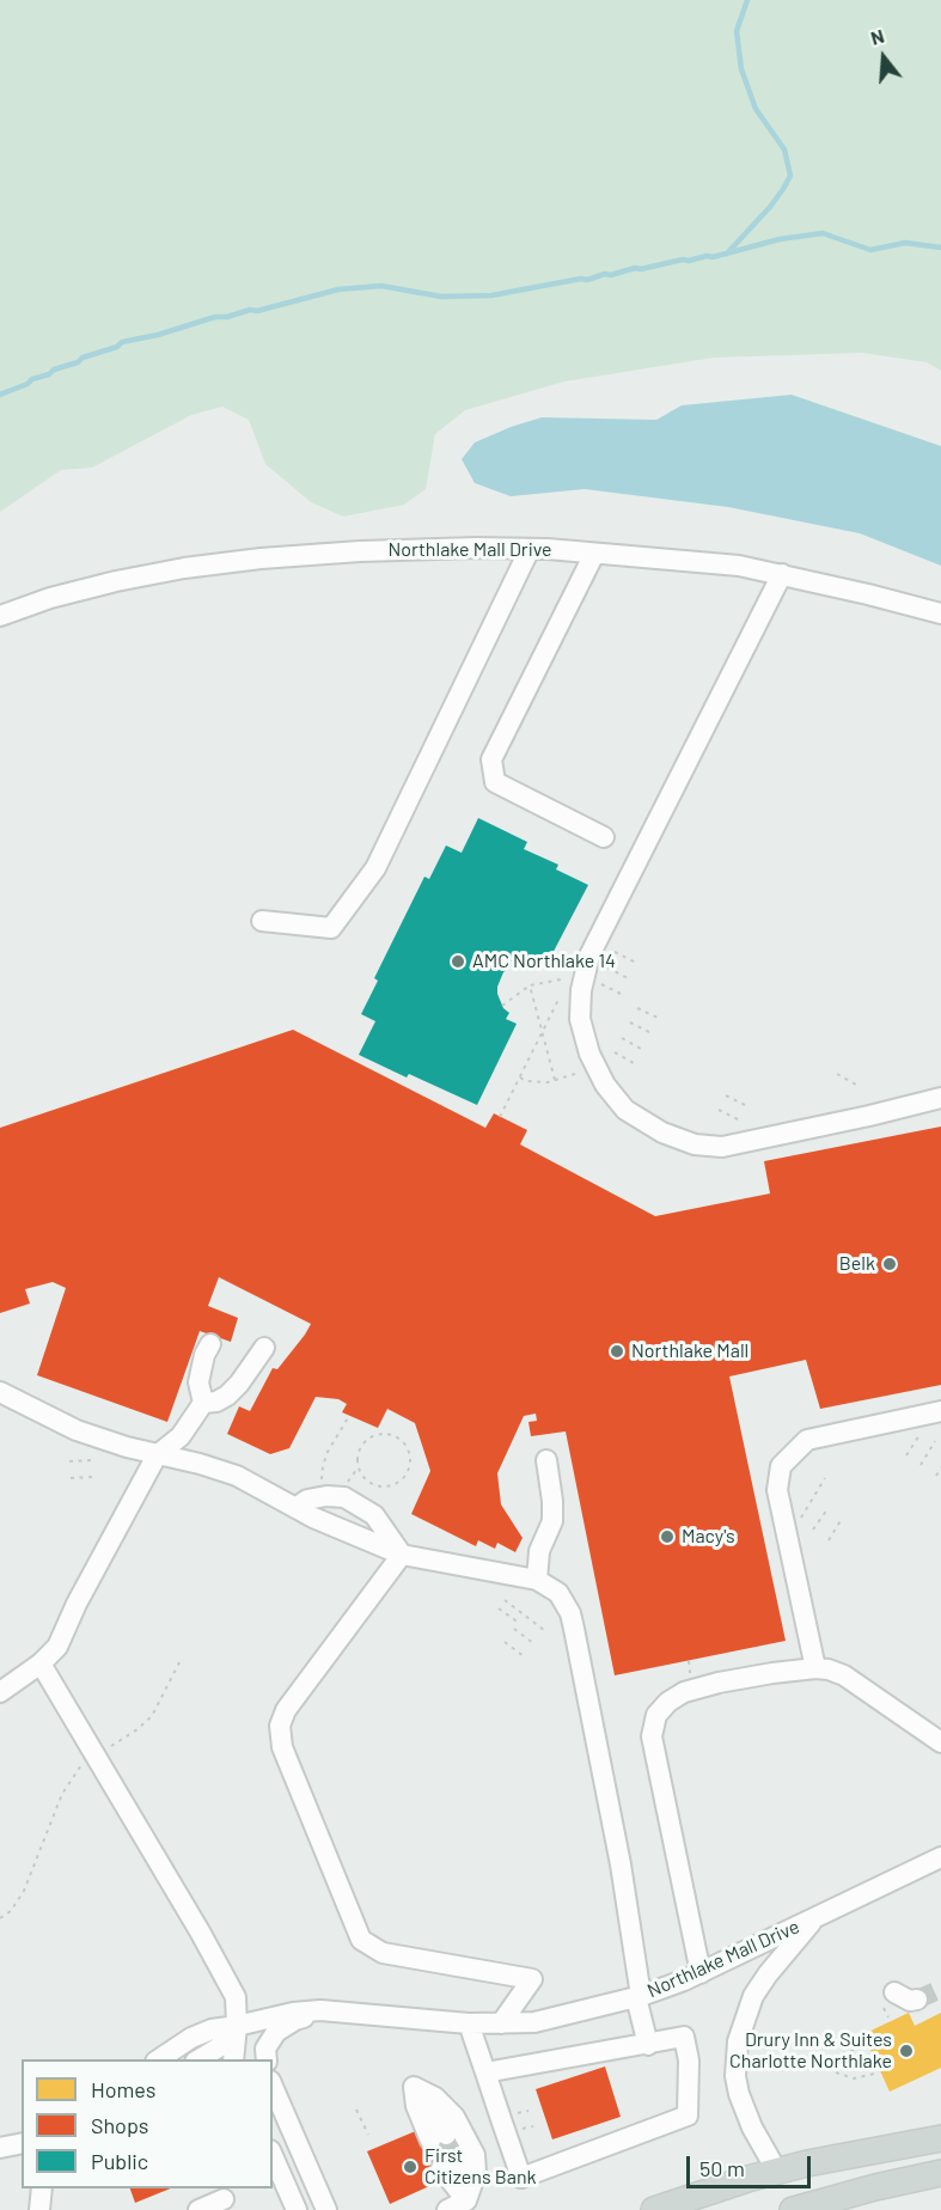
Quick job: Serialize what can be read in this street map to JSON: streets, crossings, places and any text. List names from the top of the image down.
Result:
{
  "streets": {
    "street": ["Northlake Mall Drive"]
  },
  "places": [
    "AMC Northlake 14",
    "Belk",
    "Northlake Mall",
    "Macy's",
    "Drury Inn & Suites Charlotte Northlake",
    "First Citizens Bank"
  ],
  "legend": ["Homes", "Shops", "Public"],
  "scale_bar": "50 m",
  "north": "top"
}
